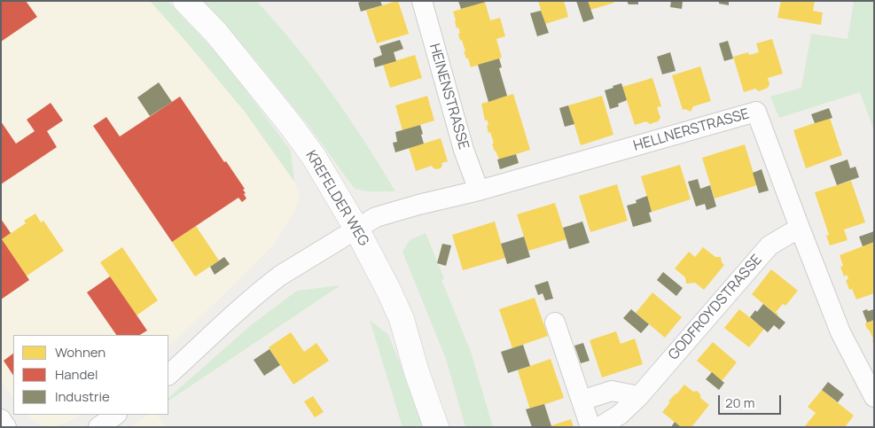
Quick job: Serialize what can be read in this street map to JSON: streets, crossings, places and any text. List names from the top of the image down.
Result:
{
  "streets": {
    "street": [
      "HEINENSTRASSE",
      "HELLNERSTRASSE",
      "KREFELDER WEG",
      "GODFROYDSTRASSE"
    ]
  },
  "crossings": [
    ["HEINENSTRASSE", "HELLNERSTRASSE"],
    ["HELLNERSTRASSE", "KREFELDER WEG"],
    ["HELLNERSTRASSE", "GODFROYDSTRASSE"]
  ],
  "legend": ["Wohnen", "Handel", "Industrie"],
  "scale_bar": "20 m"
}
